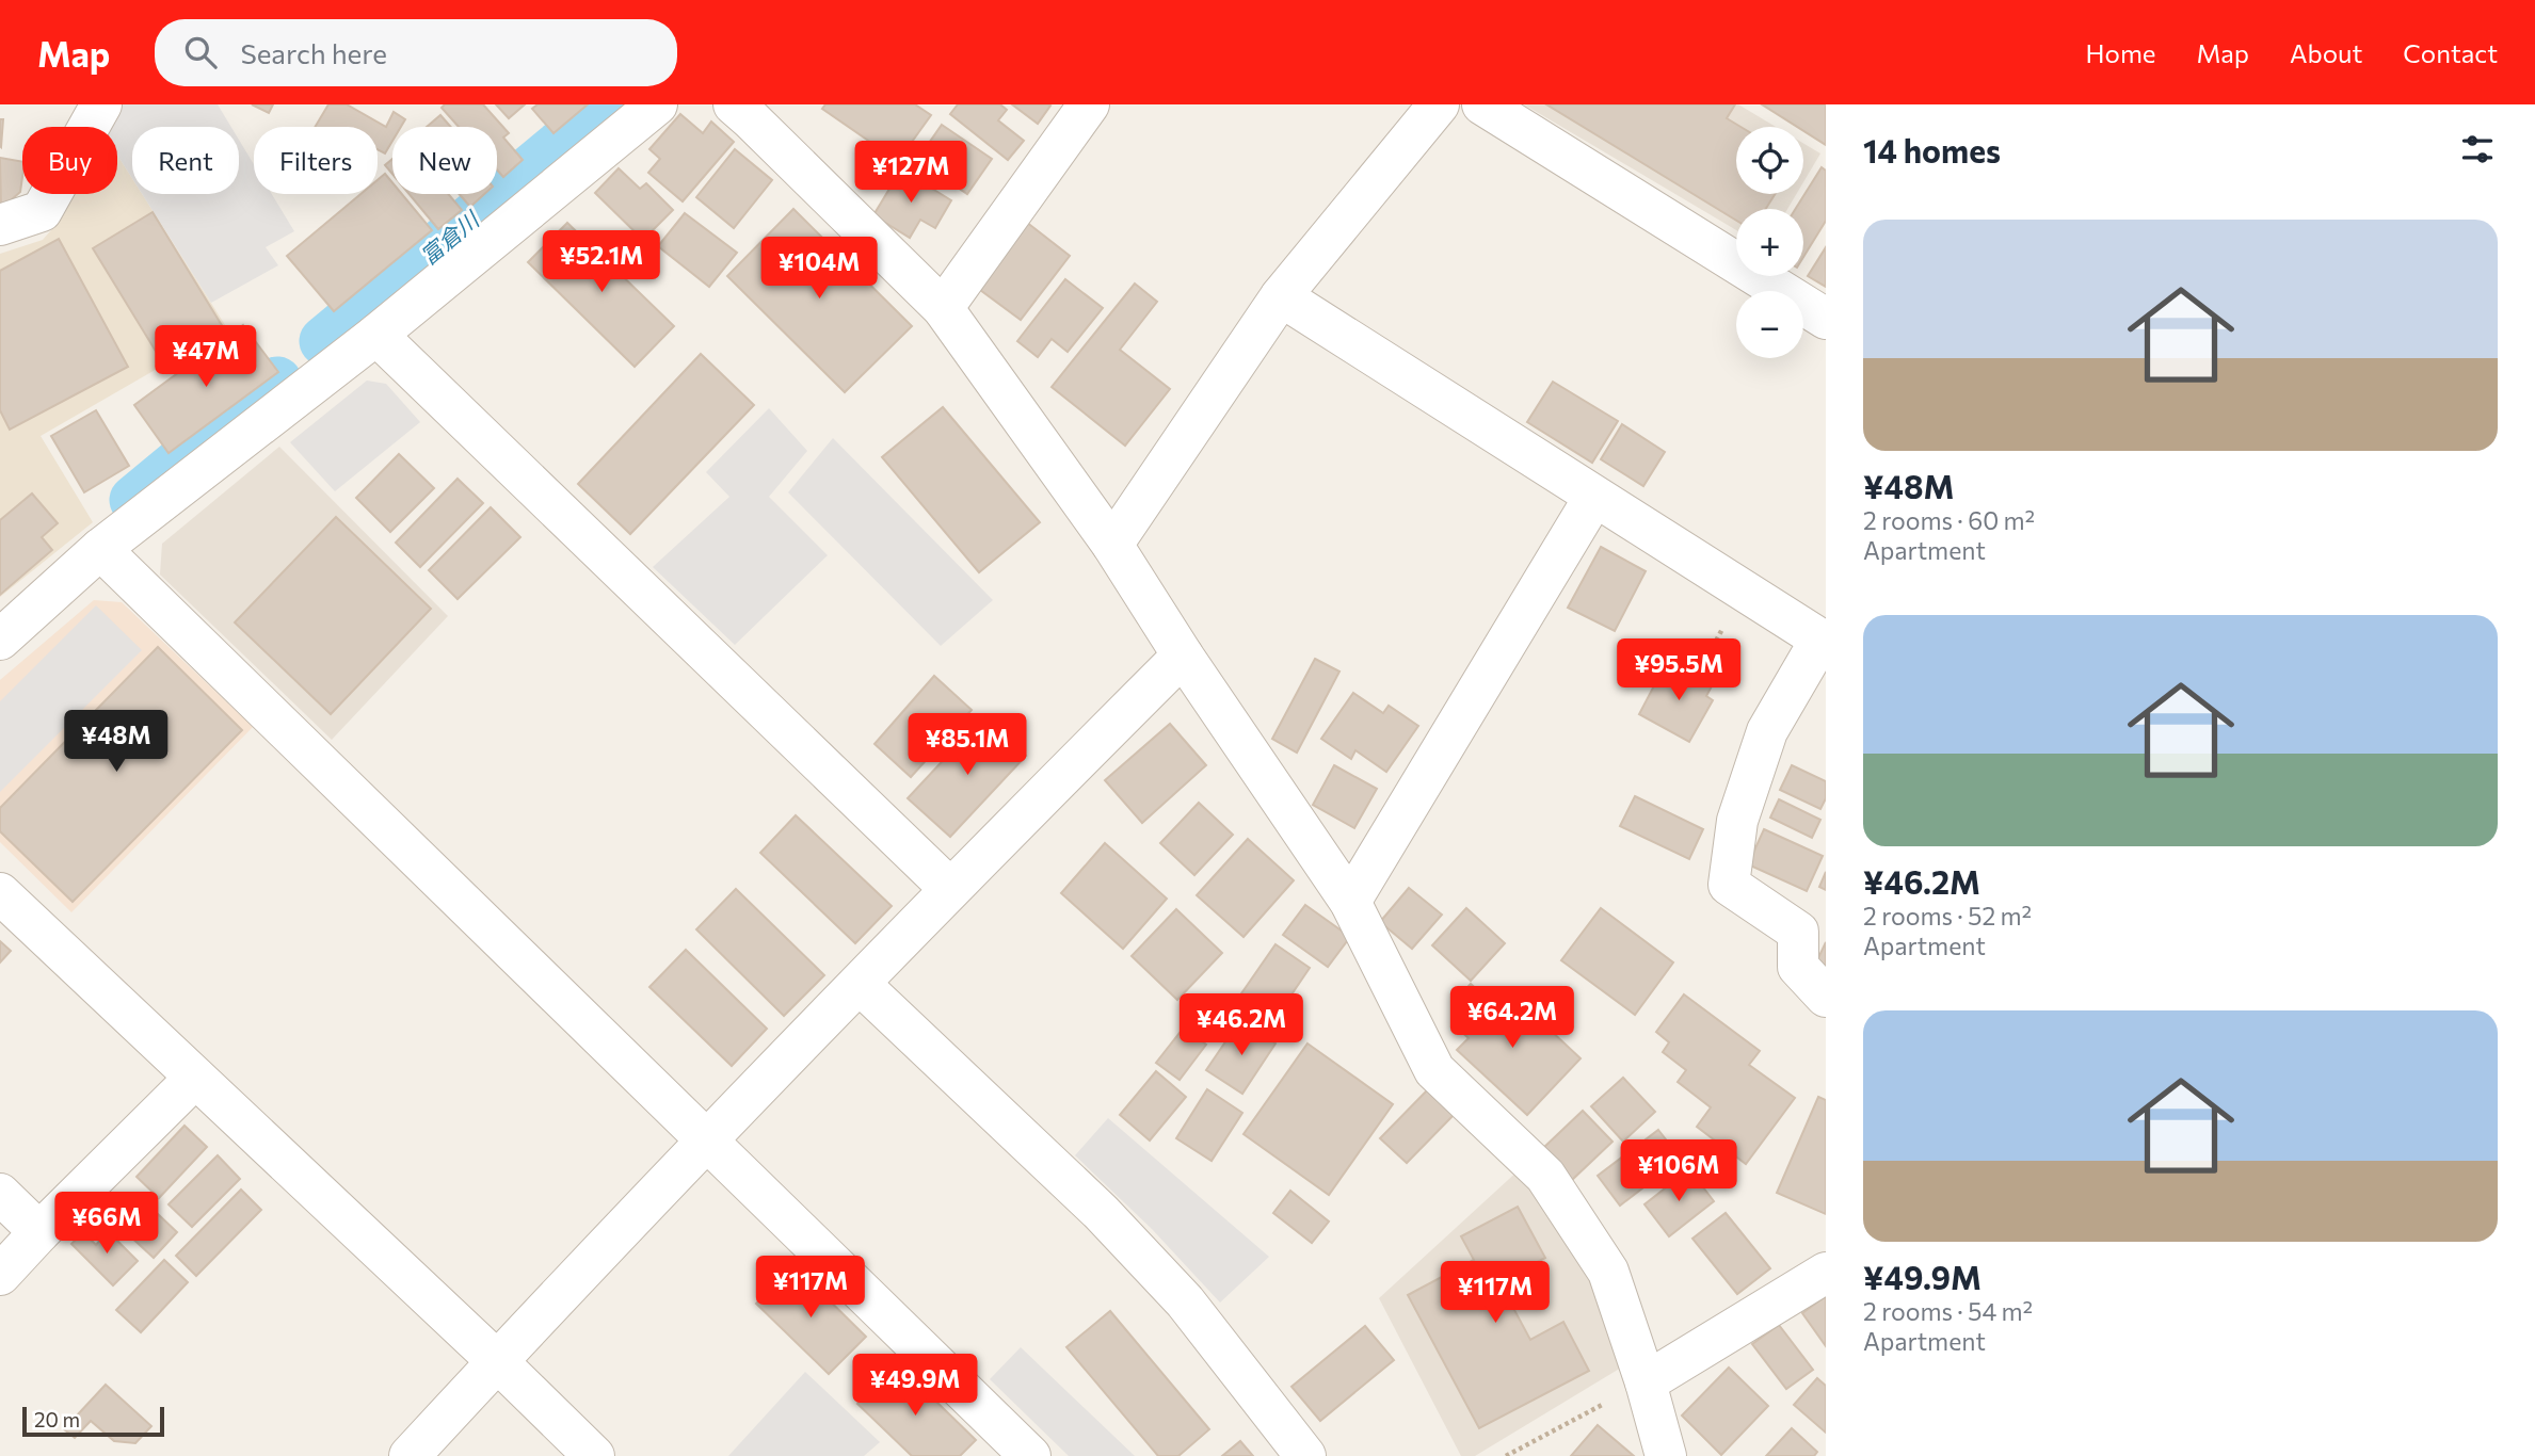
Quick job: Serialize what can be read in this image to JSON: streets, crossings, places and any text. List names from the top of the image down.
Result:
{
  "water": ["富倉川"],
  "scale_bar": "20 m",
  "page": {
    "header": "Map",
    "search": "Search here",
    "nav": [
      "Home",
      "Map",
      "About",
      "Contact"
    ],
    "heading": "14 homes",
    "map_buttons": ["+", "−"],
    "chip": [
      "Buy",
      "Rent",
      "Filters",
      "New"
    ],
    "price": [
      "¥127M",
      "¥52.1M",
      "¥104M",
      "¥47M",
      "¥95.5M",
      "¥48M",
      "¥85.1M",
      "¥64.2M",
      "¥46.2M",
      "¥106M",
      "¥66M",
      "¥117M",
      "¥117M",
      "¥49.9M"
    ],
    "list": [
      {
        "name": "¥48M",
        "note": "2 rooms · 60 m² · Apartment"
      },
      {
        "name": "¥46.2M",
        "note": "2 rooms · 52 m² · Apartment"
      },
      {
        "name": "¥49.9M",
        "note": "2 rooms · 54 m² · Apartment"
      }
    ],
    "scale": "20 m"
  }
}
